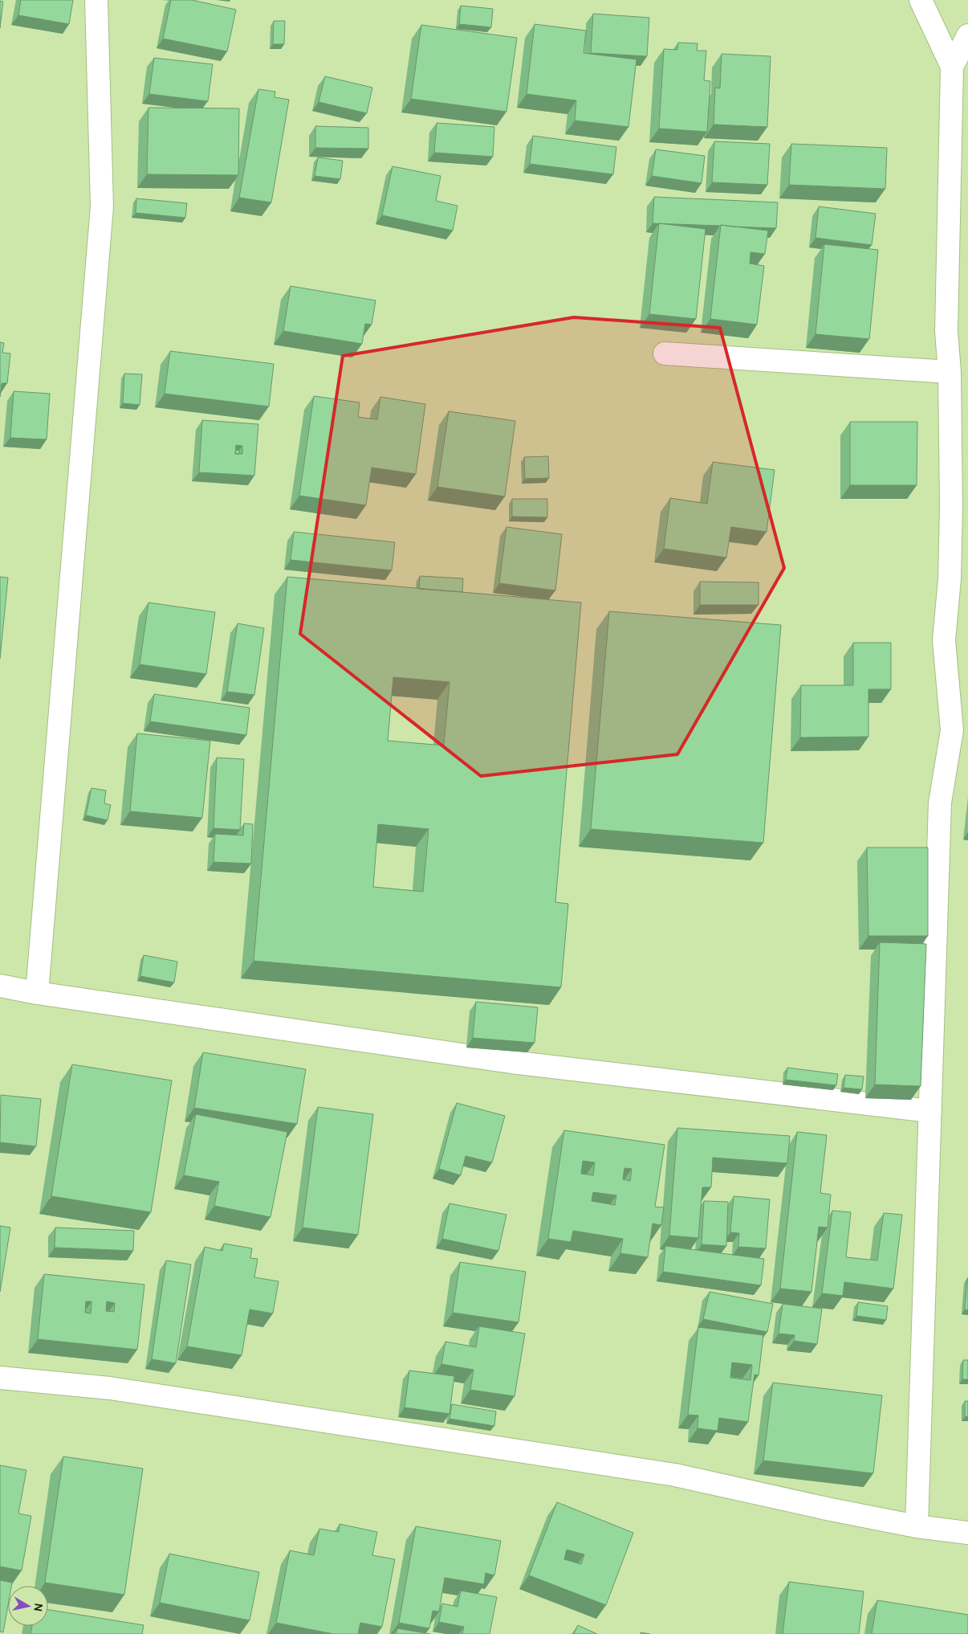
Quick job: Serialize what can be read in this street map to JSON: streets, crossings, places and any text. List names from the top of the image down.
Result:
{
  "north": "right"
}
